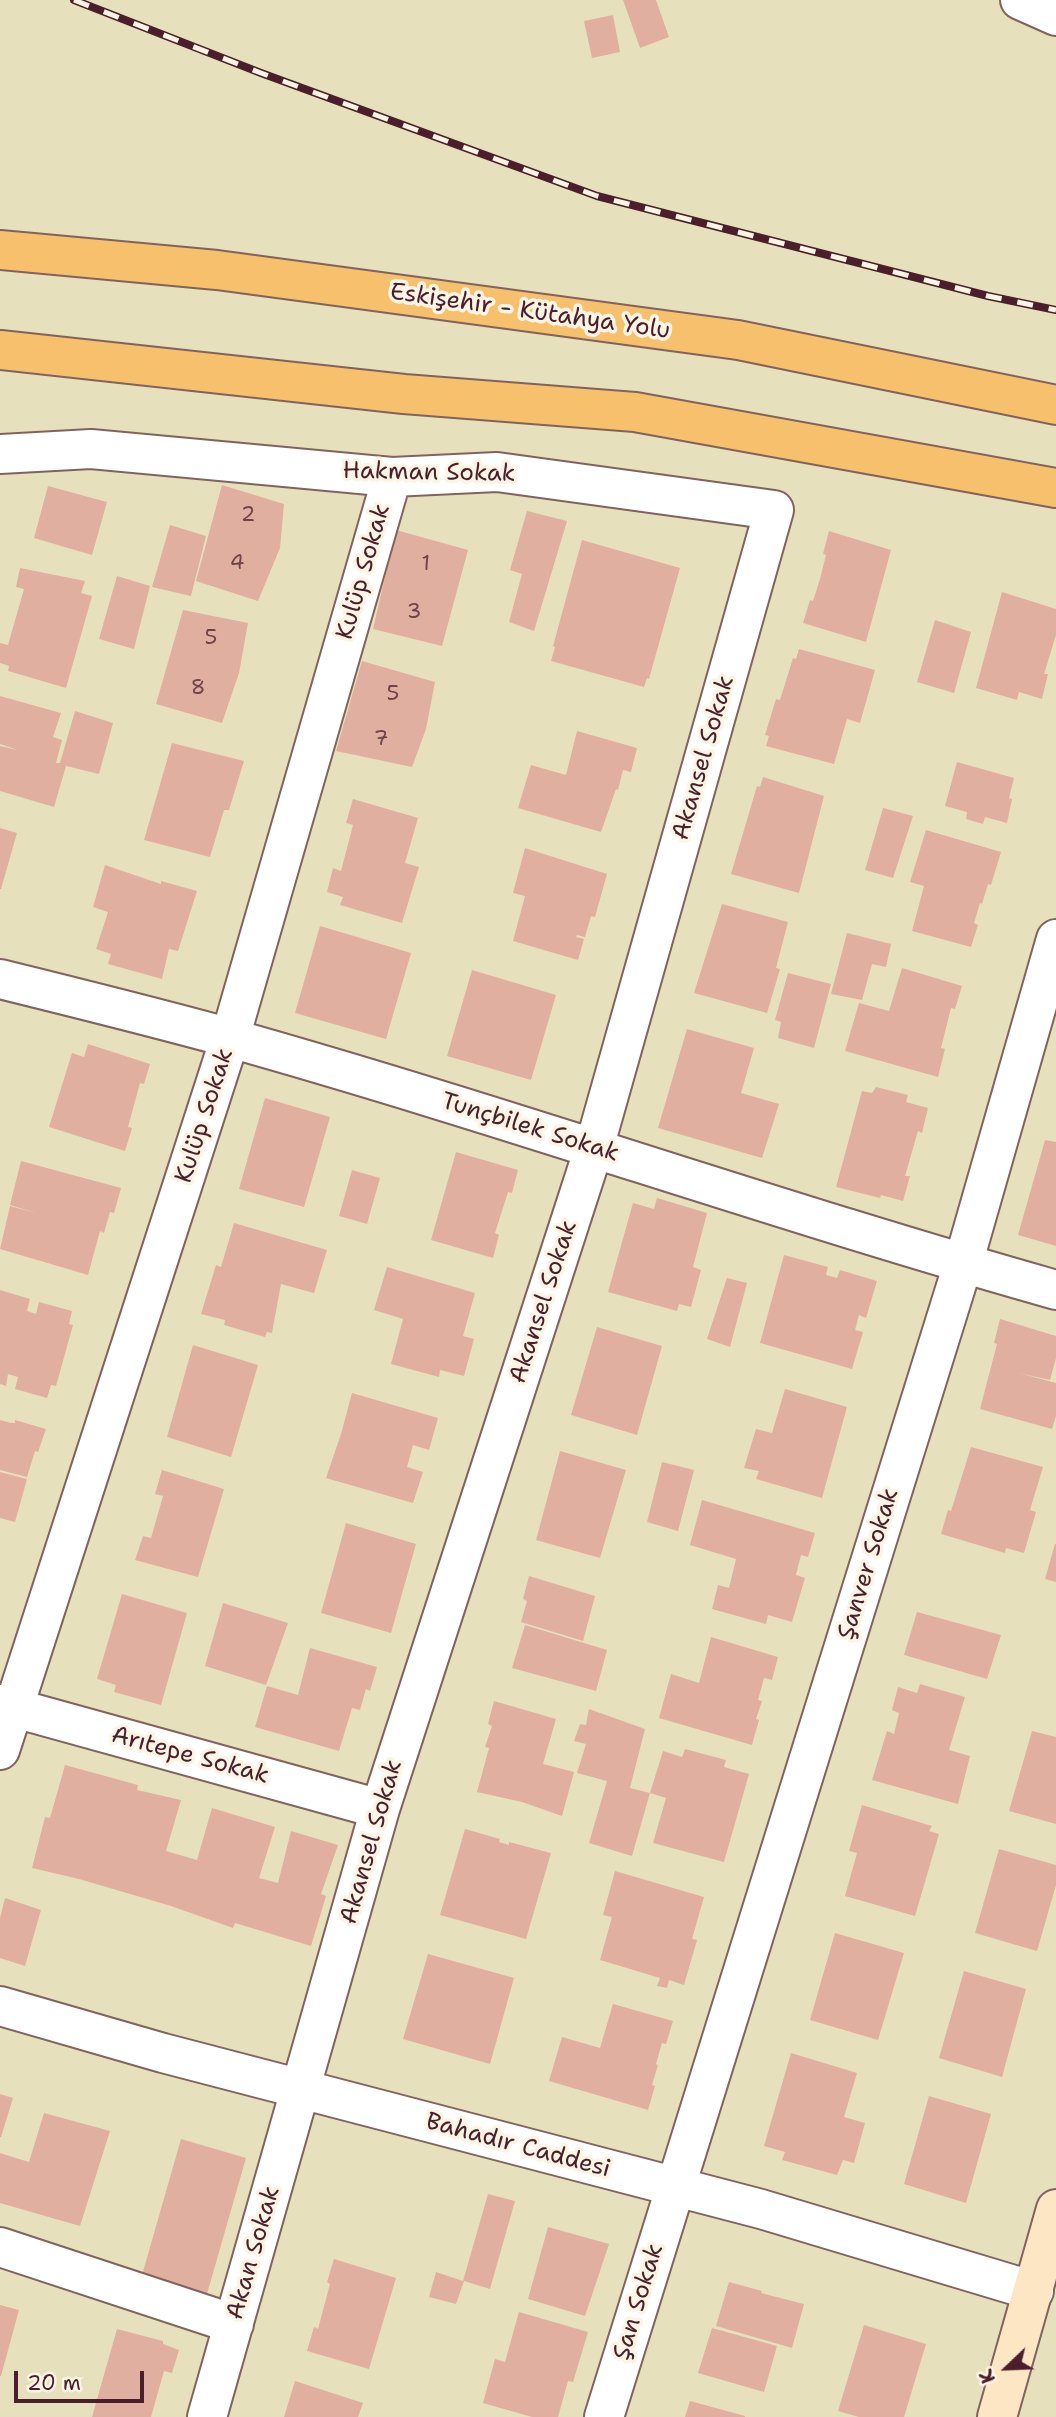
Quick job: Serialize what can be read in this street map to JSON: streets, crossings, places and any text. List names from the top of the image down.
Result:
{
  "streets": {
    "highway": ["Eskişehir - Kütahya Yolu"],
    "street": [
      "Hakman Sokak",
      "Kulüp Sokak",
      "Akansel Sokak",
      "Tunçbilek Sokak",
      "Şanver Sokak",
      "Arıtepe Sokak",
      "Bahadır Caddesi",
      "Akan Sokak",
      "Şan Sokak"
    ]
  },
  "crossings": [
    ["Hakman Sokak", "Kulüp Sokak"],
    ["Hakman Sokak", "Akansel Sokak"],
    ["Kulüp Sokak", "Tunçbilek Sokak"],
    ["Kulüp Sokak", "Arıtepe Sokak"],
    ["Akansel Sokak", "Tunçbilek Sokak"],
    ["Akansel Sokak", "Arıtepe Sokak"],
    ["Akansel Sokak", "Bahadır Caddesi"],
    ["Akansel Sokak", "Akan Sokak"],
    ["Tunçbilek Sokak", "Şanver Sokak"],
    ["Şanver Sokak", "Bahadır Caddesi"],
    ["Şanver Sokak", "Şan Sokak"],
    ["Bahadır Caddesi", "Akan Sokak"],
    ["Bahadır Caddesi", "Şan Sokak"]
  ],
  "house_numbers": [
    "2",
    "4",
    "1",
    "3",
    "5",
    "8",
    "5",
    "7"
  ],
  "scale_bar": "20 m",
  "north": "bottom left"
}
